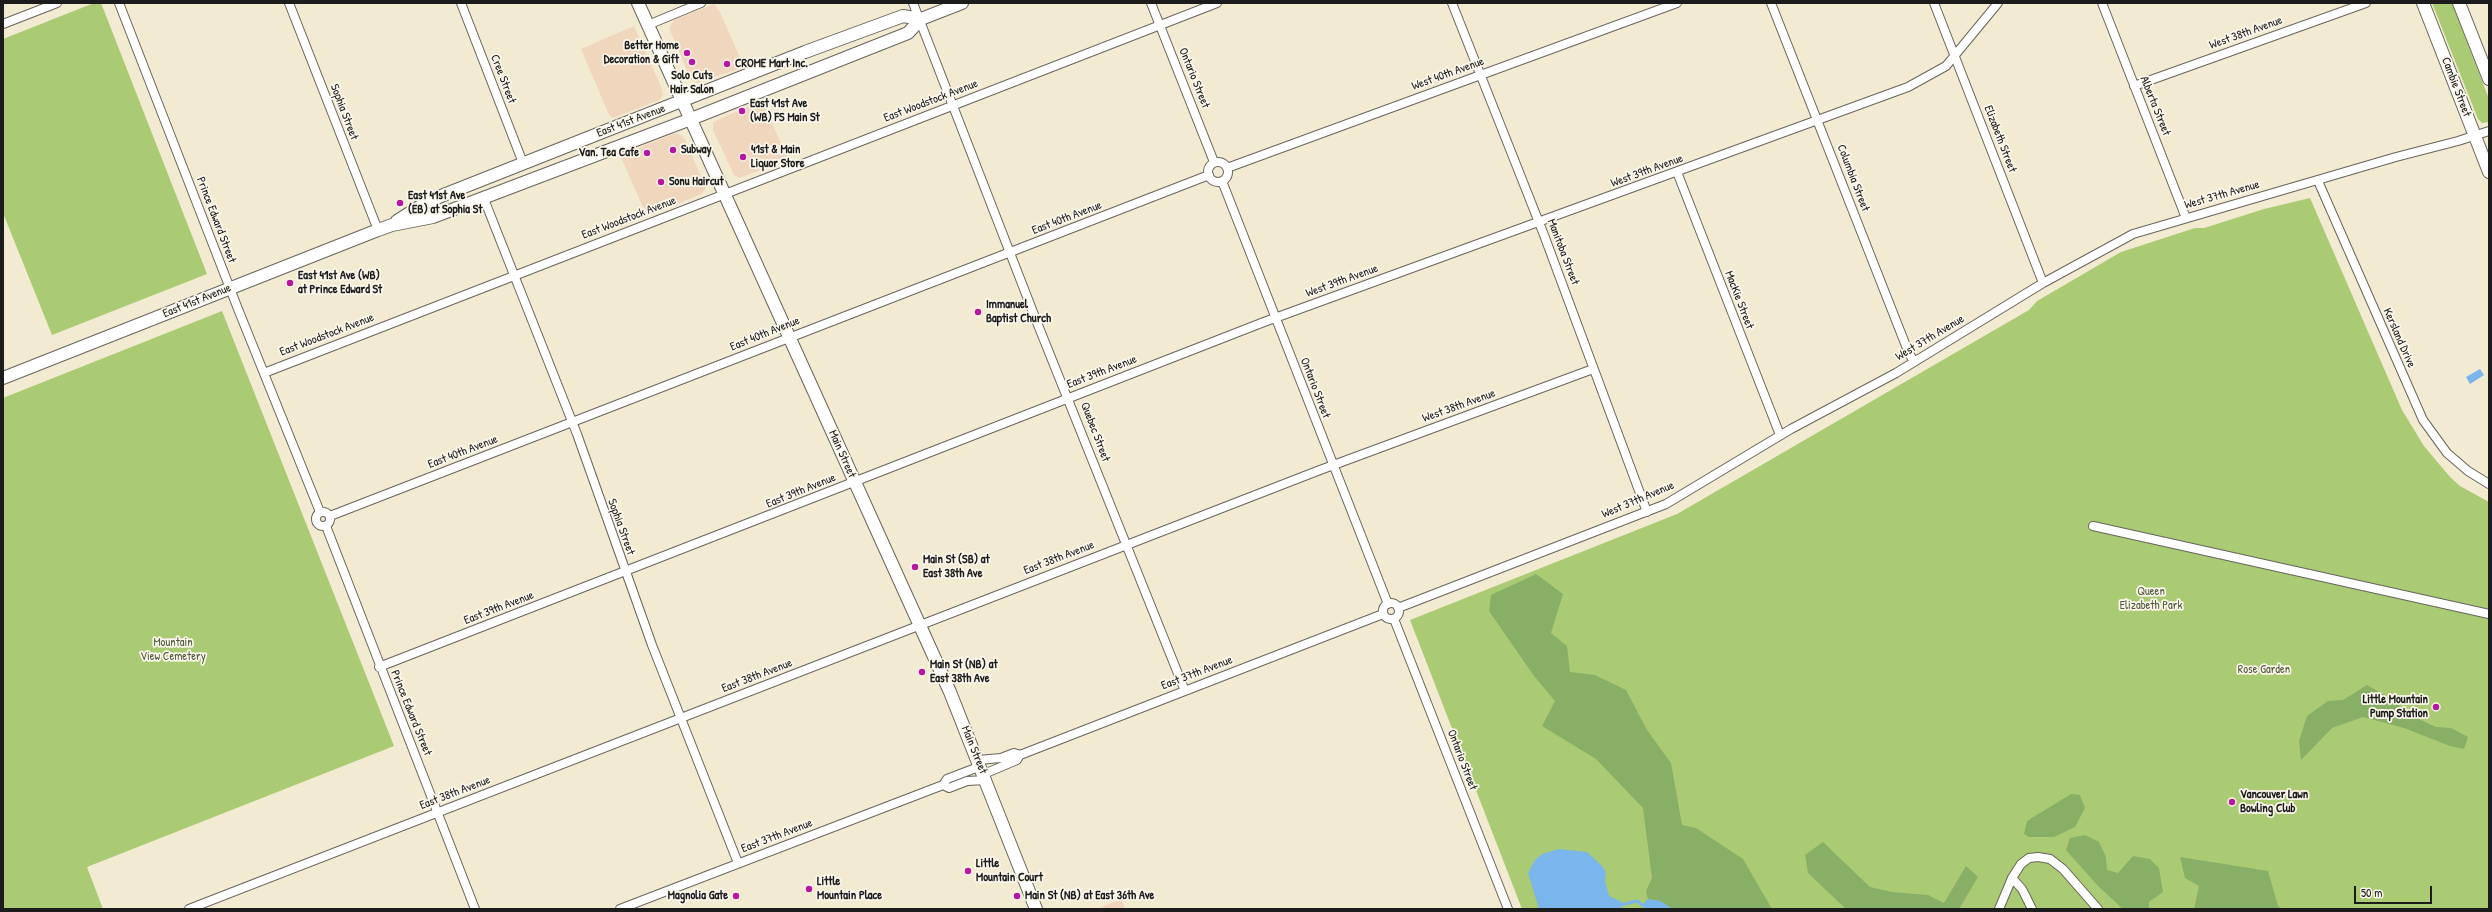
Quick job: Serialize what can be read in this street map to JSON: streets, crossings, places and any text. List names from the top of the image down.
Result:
{
  "streets": {
    "main road": ["Cambie Street", "East 41st Avenue", "Main Street"],
    "street": [
      "West 38th Avenue",
      "West 40th Avenue",
      "Ontario Street",
      "Cree Street",
      "East Woodstock Avenue",
      "Alberta Street",
      "Sophia Street",
      "Elizabeth Street",
      "West 39th Avenue",
      "Columbia Street",
      "West 37th Avenue",
      "East 40th Avenue",
      "Prince Edward Street",
      "Manitoba Street",
      "MacKie Street",
      "Kersland Drive",
      "East 39th Avenue",
      "Quebec Street",
      "East 38th Avenue",
      "East 37th Avenue"
    ]
  },
  "crossings": [
    ["West 38th Avenue", "Ontario Street"],
    ["West 38th Avenue", "Alberta Street"],
    ["West 38th Avenue", "Manitoba Street"],
    ["West 38th Avenue", "East 38th Avenue"],
    ["West 40th Avenue", "Ontario Street"],
    ["West 40th Avenue", "East 40th Avenue"],
    ["West 40th Avenue", "Manitoba Street"],
    ["Ontario Street", "East Woodstock Avenue"],
    ["Ontario Street", "West 39th Avenue"],
    ["Ontario Street", "West 37th Avenue"],
    ["Ontario Street", "East 40th Avenue"],
    ["Ontario Street", "East 39th Avenue"],
    ["Ontario Street", "East 38th Avenue"],
    ["Ontario Street", "East 37th Avenue"],
    ["Cree Street", "East 41st Avenue"],
    ["Cambie Street", "West 37th Avenue"],
    ["East Woodstock Avenue", "Sophia Street"],
    ["East Woodstock Avenue", "Prince Edward Street"],
    ["East Woodstock Avenue", "Quebec Street"],
    ["East Woodstock Avenue", "Main Street"],
    ["Alberta Street", "West 37th Avenue"],
    ["Sophia Street", "East 41st Avenue"],
    ["Sophia Street", "East 40th Avenue"],
    ["Sophia Street", "East 39th Avenue"],
    ["Sophia Street", "East 38th Avenue"],
    ["Sophia Street", "East 37th Avenue"],
    ["East 41st Avenue", "Prince Edward Street"],
    ["East 41st Avenue", "Quebec Street"],
    ["East 41st Avenue", "Main Street"],
    ["Elizabeth Street", "West 39th Avenue"],
    ["Elizabeth Street", "West 37th Avenue"],
    ["West 39th Avenue", "Columbia Street"],
    ["West 39th Avenue", "Manitoba Street"],
    ["West 39th Avenue", "MacKie Street"],
    ["West 39th Avenue", "East 39th Avenue"],
    ["Columbia Street", "West 37th Avenue"],
    ["West 37th Avenue", "Manitoba Street"],
    ["West 37th Avenue", "MacKie Street"],
    ["West 37th Avenue", "Kersland Drive"],
    ["West 37th Avenue", "East 37th Avenue"],
    ["East 40th Avenue", "Prince Edward Street"],
    ["East 40th Avenue", "Quebec Street"],
    ["East 40th Avenue", "Main Street"],
    ["Prince Edward Street", "East 39th Avenue"],
    ["Prince Edward Street", "East 38th Avenue"],
    ["East 39th Avenue", "Quebec Street"],
    ["East 39th Avenue", "Main Street"],
    ["Quebec Street", "East 38th Avenue"],
    ["Quebec Street", "East 37th Avenue"],
    ["Main Street", "East 38th Avenue"],
    ["Main Street", "East 37th Avenue"]
  ],
  "parks": ["Queen Elizabeth Park", "Mountain View Cemetery", "Rose Garden"],
  "places": [
    "Better Home Decoration & Gift",
    "Solo Cuts Hair Salon",
    "CROME Mart Inc.",
    "East 41st Ave (WB) FS Main St",
    "Subway",
    "Van. Tea Cafe",
    "41st & Main Liquor Store",
    "Sonu Haircut",
    "East 41st Ave (EB) at Sophia St",
    "East 41st Ave (WB) at Prince Edward St",
    "Immanuel Baptist Church",
    "Main St (SB) at East 38th Ave",
    "Main St (NB) at East 38th Ave",
    "Little Mountain Pump Station",
    "Vancouver Lawn Bowling Club",
    "Little Mountain Court",
    "Little Mountain Place",
    "Magnolia Gate",
    "Main St (NB) at East 36th Ave"
  ],
  "scale_bar": "50 m"
}
